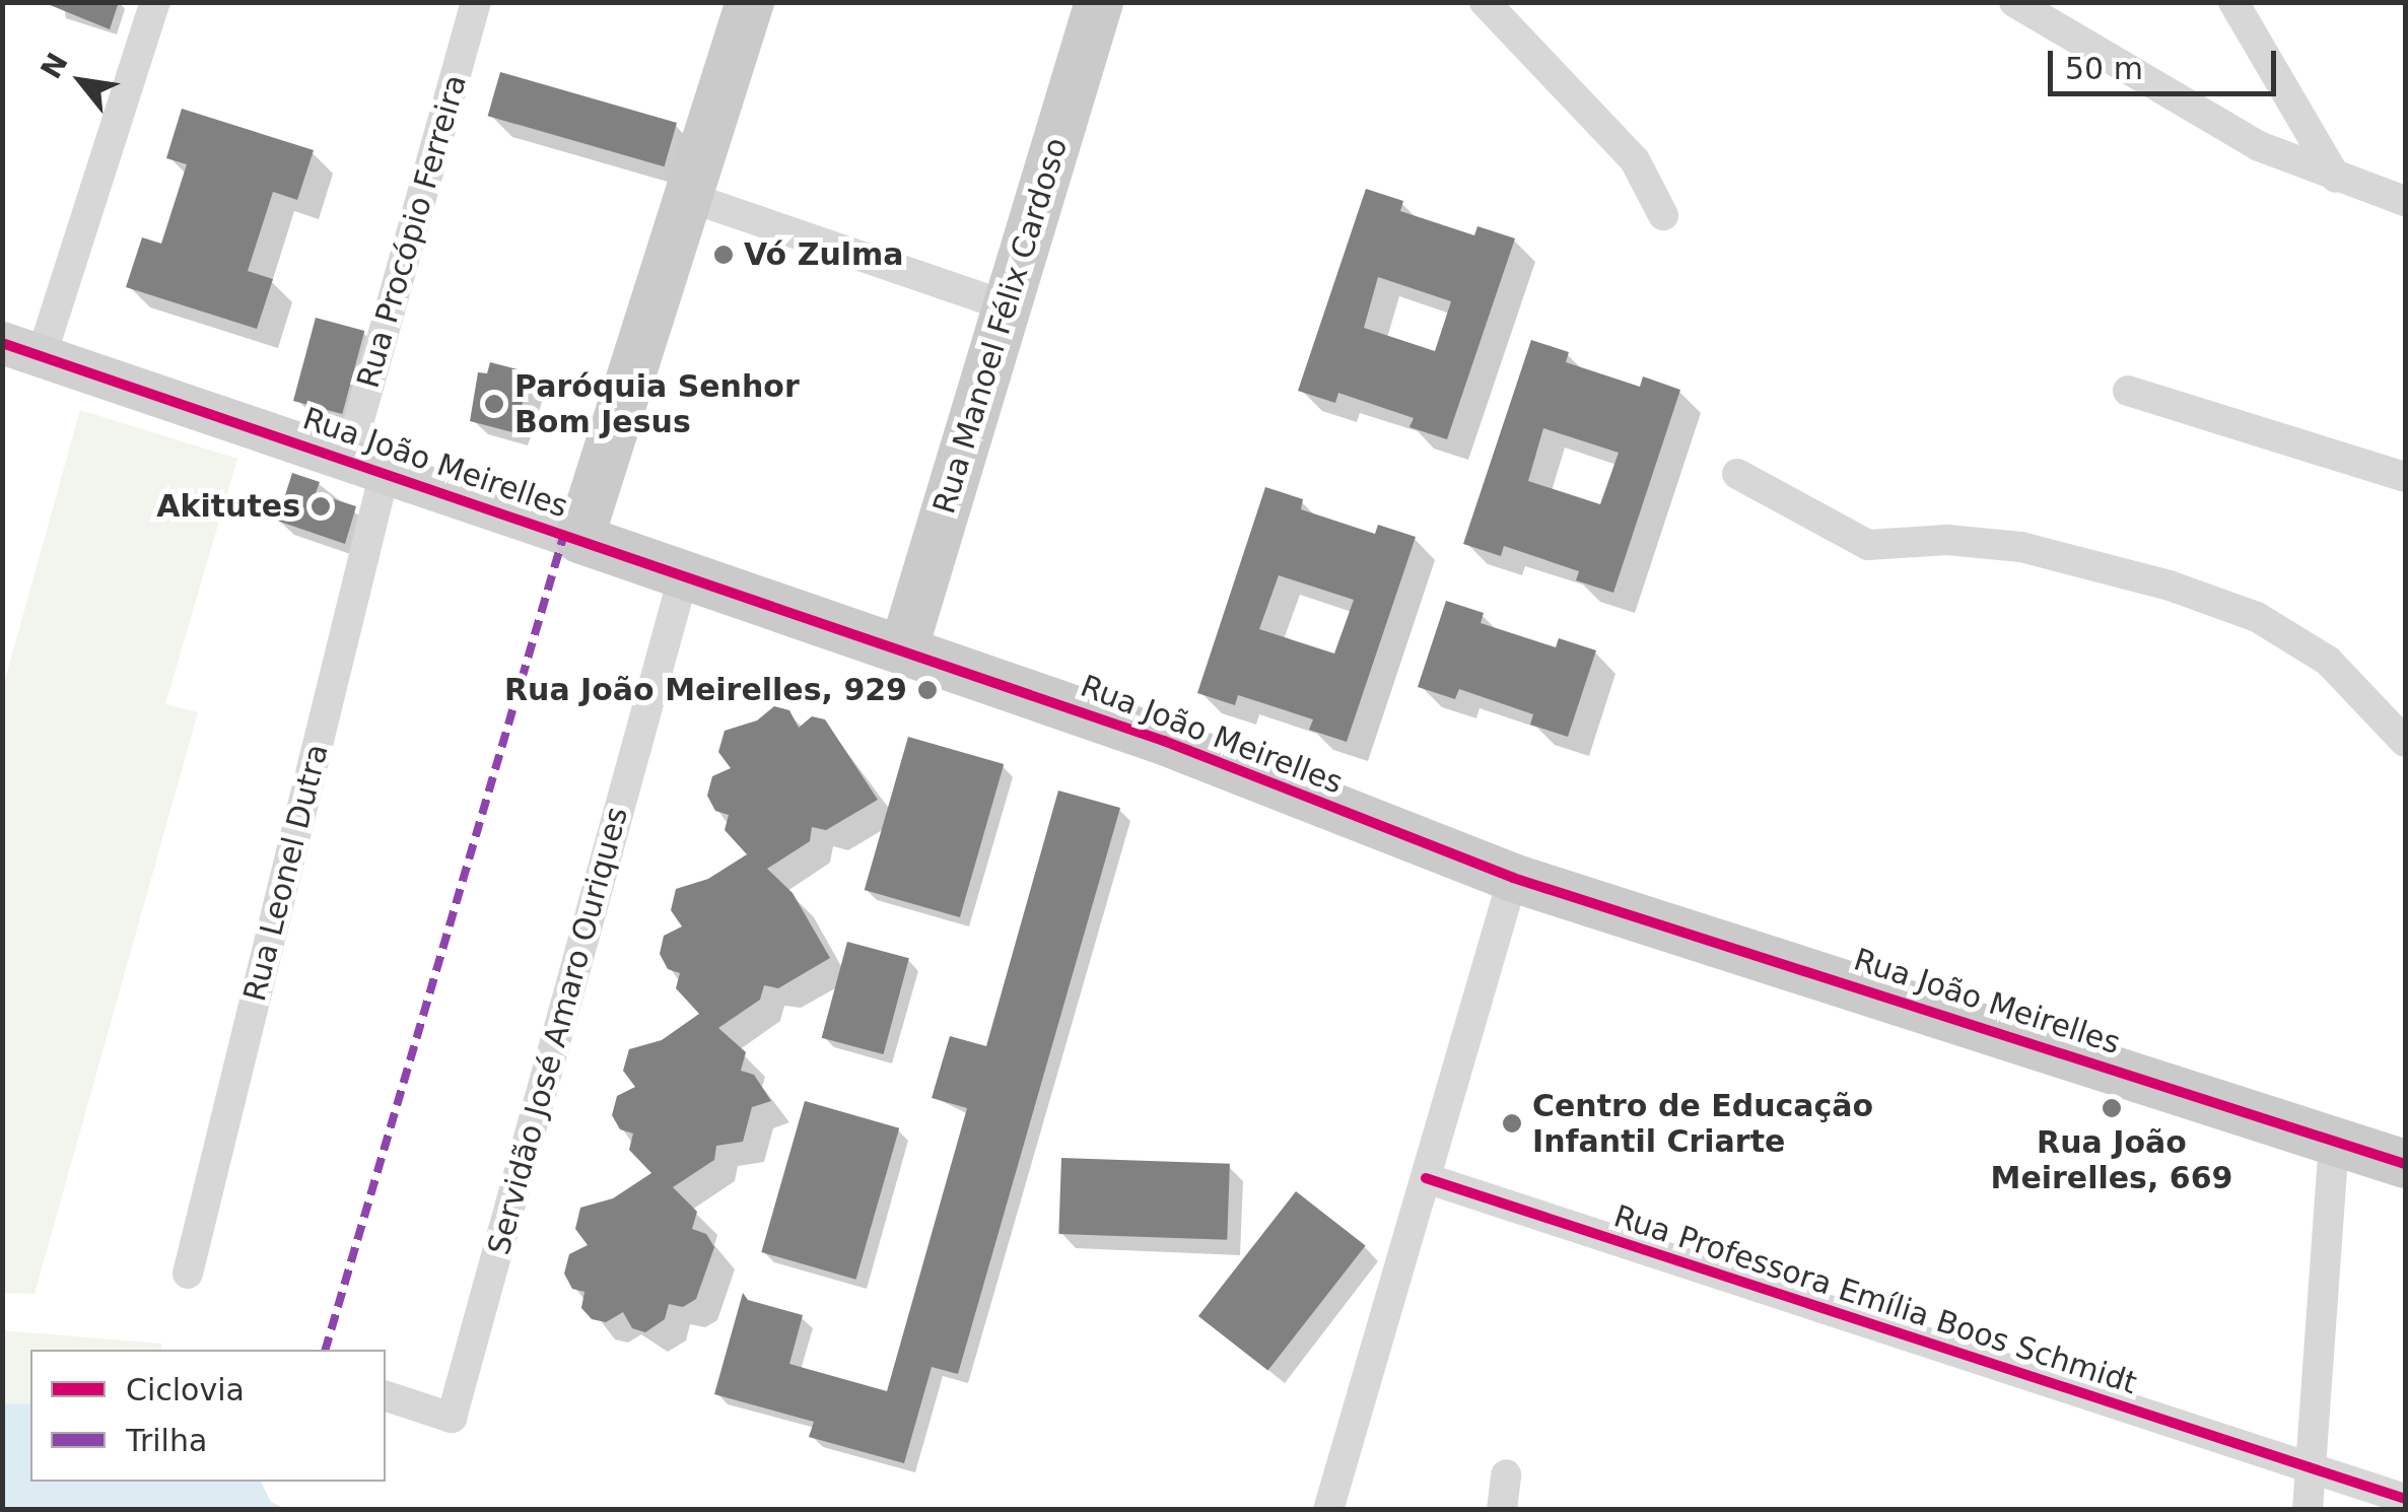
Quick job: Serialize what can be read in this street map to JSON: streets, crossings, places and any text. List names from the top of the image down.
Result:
{
  "streets": {
    "main road": ["Rua Manoel Félix Cardoso", "Rua João Meirelles"],
    "street": [
      "Rua Procópio Ferreira",
      "Rua Leonel Dutra",
      "Servidão José Amaro Ouriques",
      "Rua Professora Emília Boos Schmidt"
    ]
  },
  "crossings": [
    ["Rua Procópio Ferreira", "Rua João Meirelles"],
    ["Rua Procópio Ferreira", "Rua Leonel Dutra"],
    ["Rua Manoel Félix Cardoso", "Rua João Meirelles"],
    ["Rua João Meirelles", "Rua Leonel Dutra"],
    ["Rua João Meirelles", "Servidão José Amaro Ouriques"]
  ],
  "places": [
    "Vó Zulma",
    "Paróquia Senhor Bom Jesus",
    "Akitutes",
    "Rua João Meirelles, 929",
    "Rua João Meirelles, 669",
    "Centro de Educação Infantil Criarte"
  ],
  "legend": ["Ciclovia", "Trilha"],
  "scale_bar": "50 m",
  "north": "top left"
}
